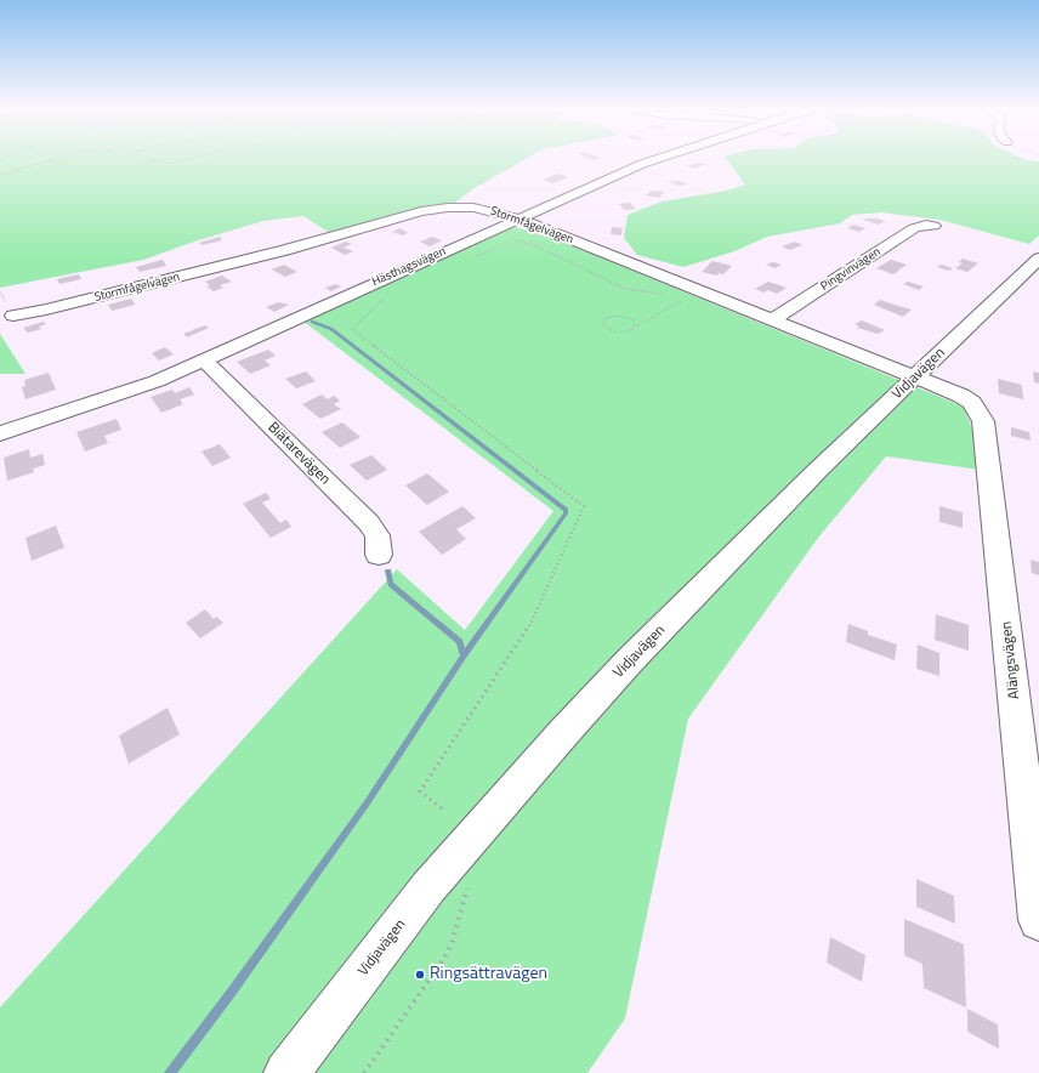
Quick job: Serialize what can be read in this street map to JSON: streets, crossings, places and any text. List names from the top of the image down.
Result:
{
  "streets": {
    "street": [
      "Stormfågelvägen",
      "Hästhagsvägen",
      "Pingvinvägen",
      "Vidjavägen",
      "Biätarevägen",
      "Alängsvägen"
    ]
  },
  "crossings": [
    ["Stormfågelvägen", "Hästhagsvägen"],
    ["Stormfågelvägen", "Pingvinvägen"],
    ["Stormfågelvägen", "Vidjavägen"],
    ["Stormfågelvägen", "Alängsvägen"],
    ["Hästhagsvägen", "Biätarevägen"]
  ],
  "places": ["Ringsättravägen"]
}
